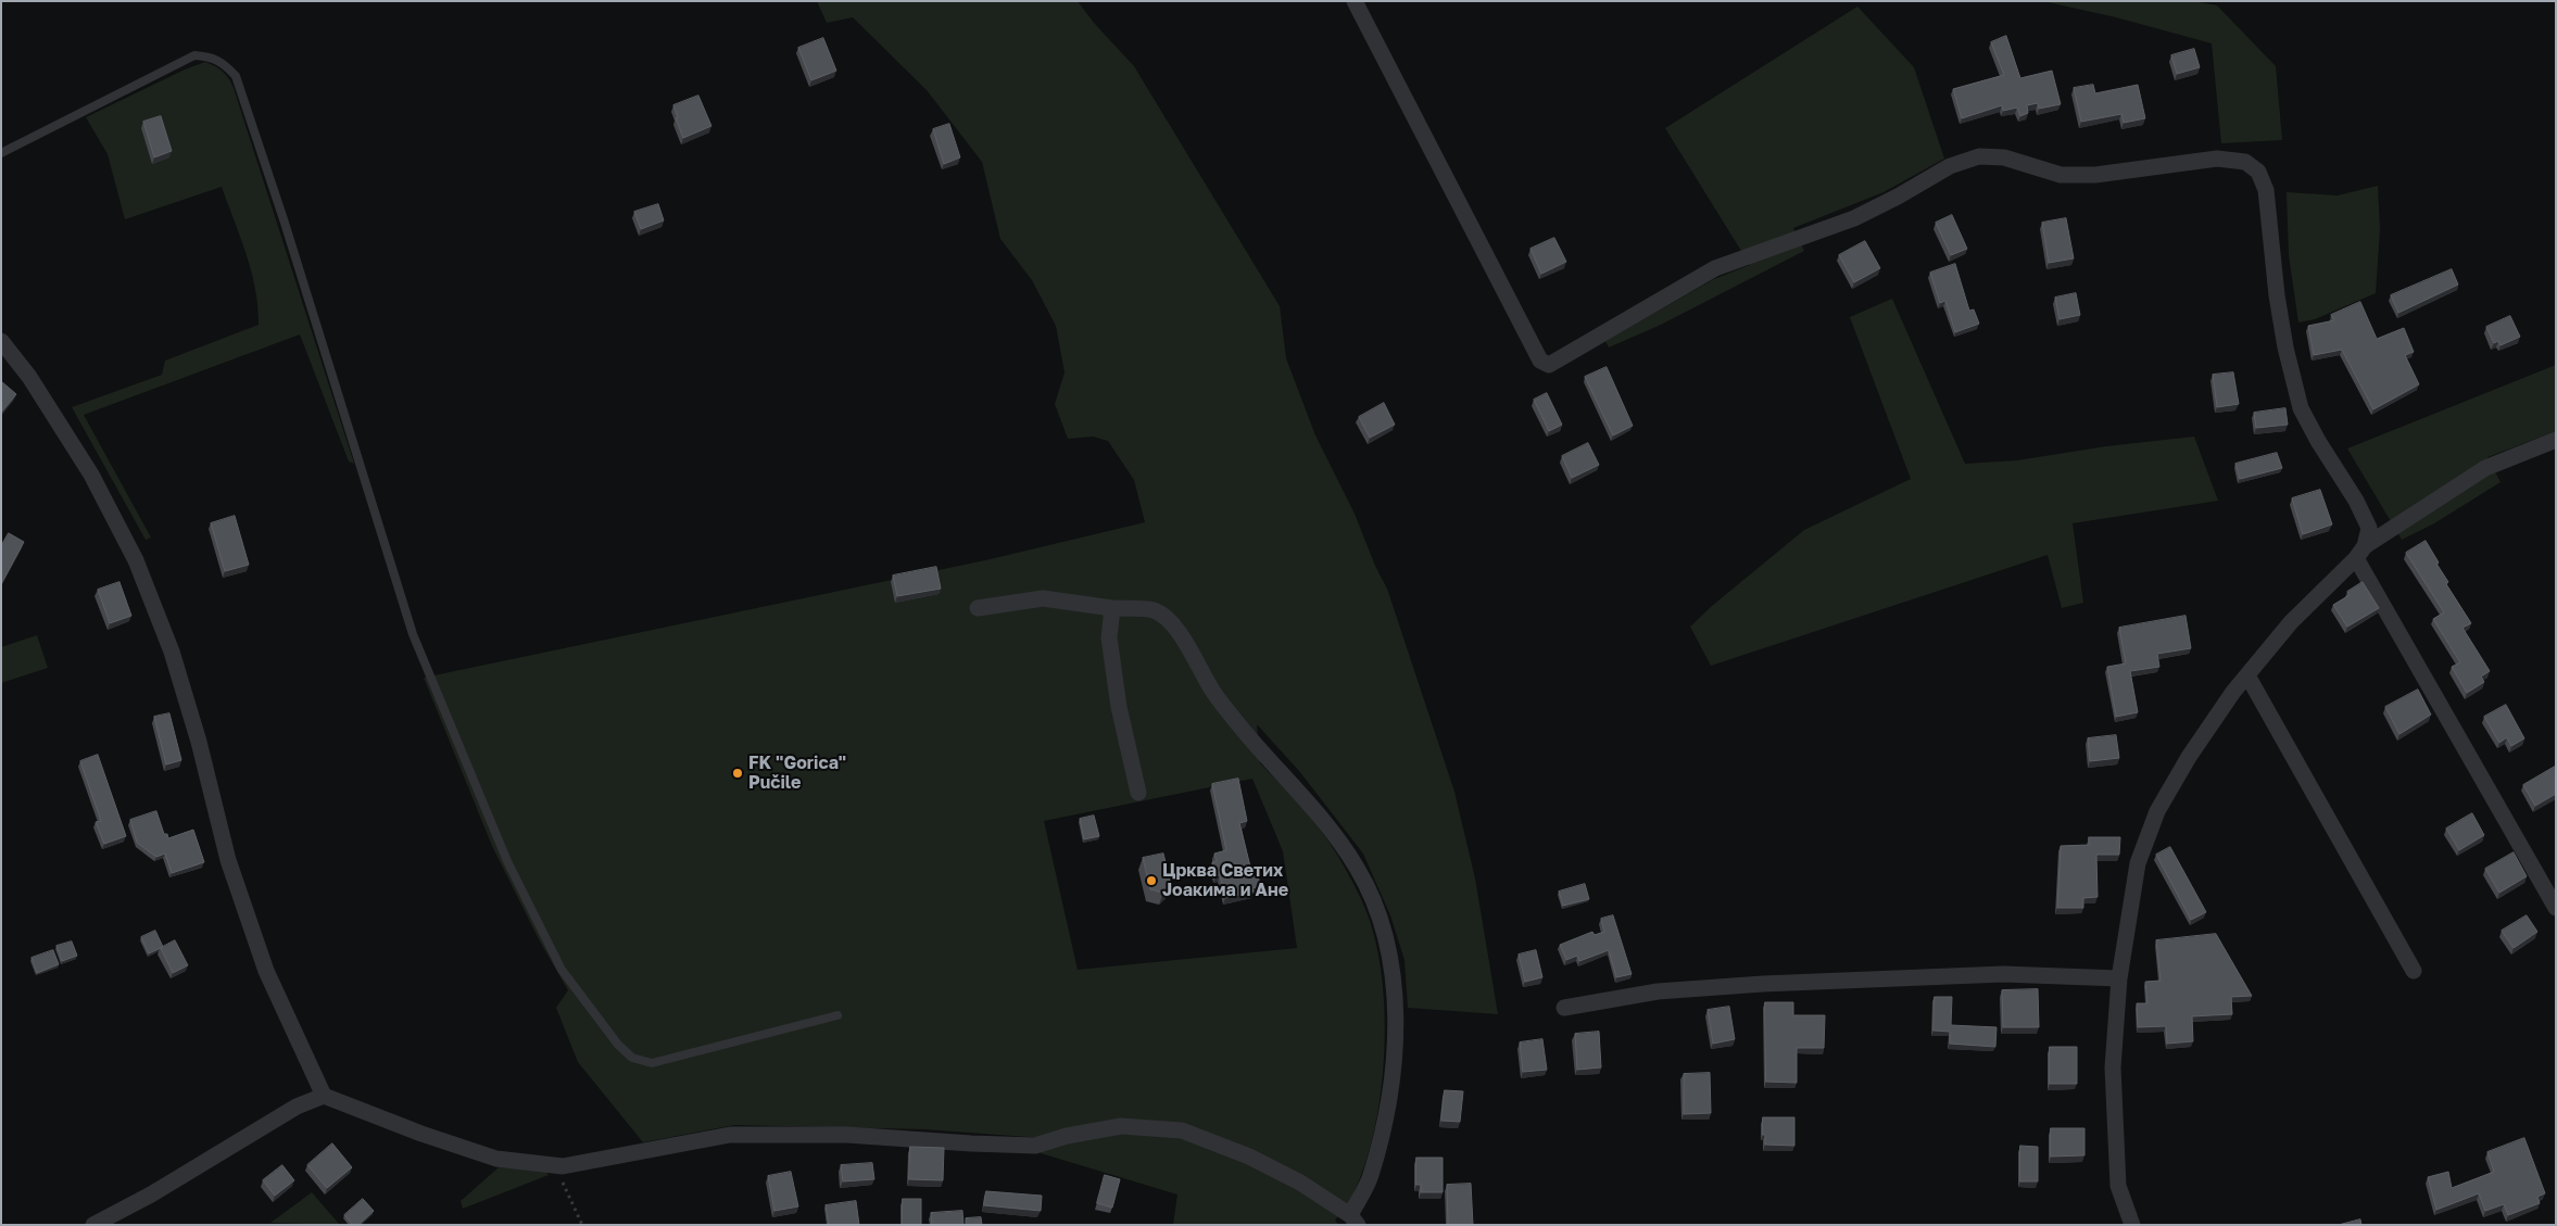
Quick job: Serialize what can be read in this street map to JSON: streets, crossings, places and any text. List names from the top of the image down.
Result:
{
  "places": ["FK \"Gorica\" Pučile", "Црква Светих Јоакима и Ане"]
}
